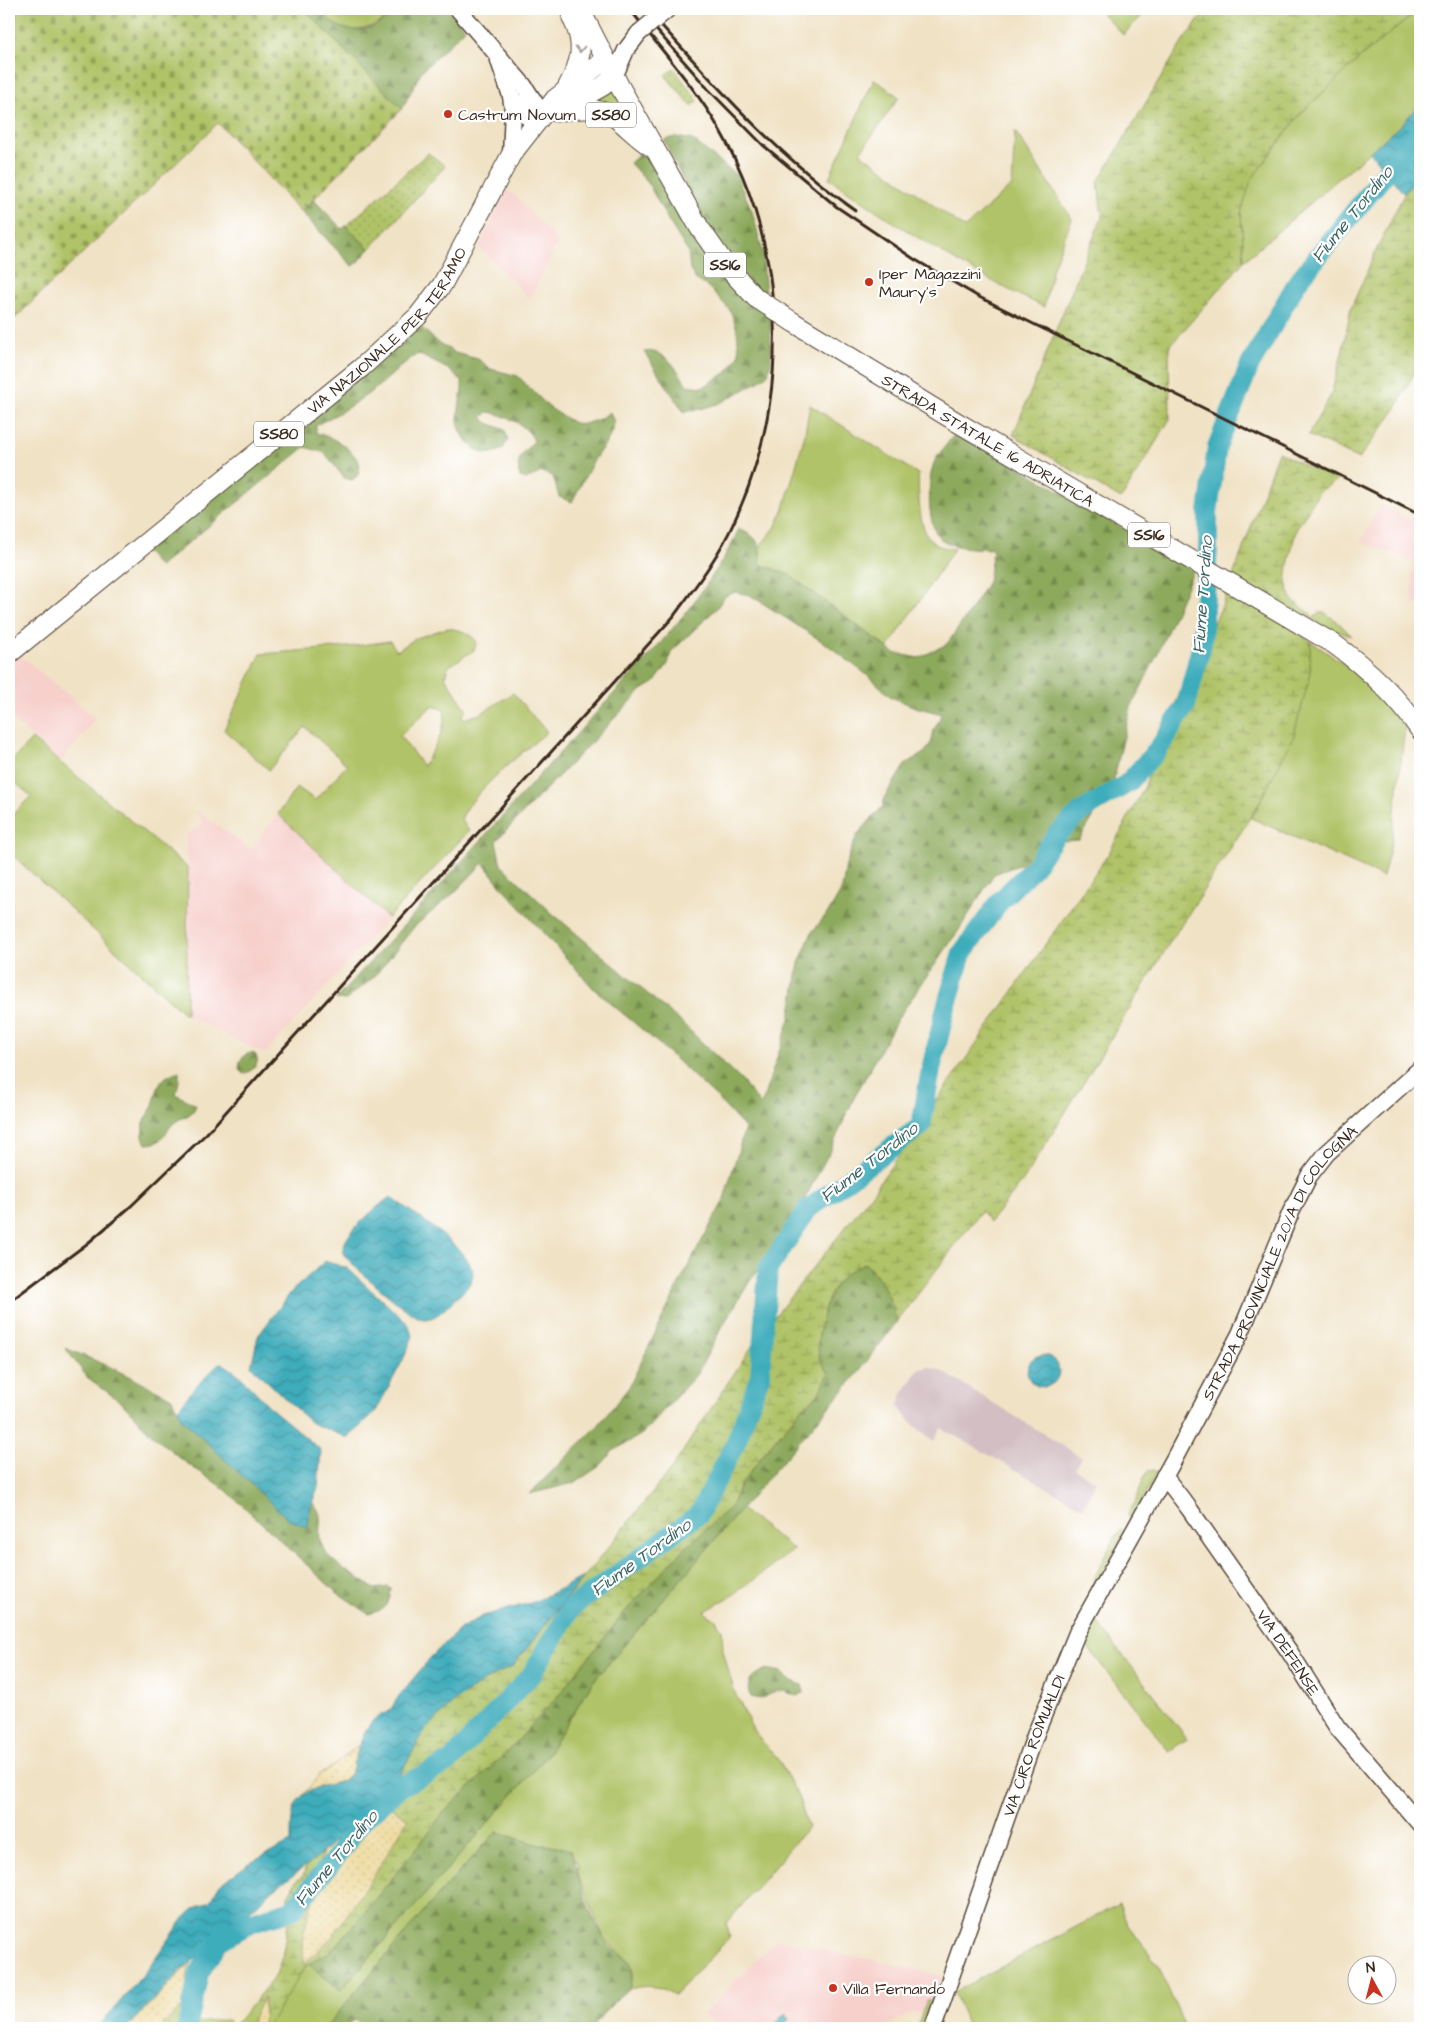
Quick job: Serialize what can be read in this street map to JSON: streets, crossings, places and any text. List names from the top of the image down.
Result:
{
  "streets": {
    "main road": [
      "SS80",
      "SS16",
      "VIA NAZIONALE PER TERAMO",
      "STRADA STATALE 16 ADRIATICA",
      "STRADA PROVINCIALE 20/A DI COLOGNA",
      "VIA DEFENSE",
      "VIA CIRO ROMUALDI"
    ]
  },
  "crossings": [
    ["SS16", "VIA NAZIONALE PER TERAMO"],
    ["SS16", "STRADA STATALE 16 ADRIATICA"],
    ["VIA NAZIONALE PER TERAMO", "STRADA STATALE 16 ADRIATICA"],
    ["STRADA PROVINCIALE 20/A DI COLOGNA", "VIA DEFENSE"],
    ["STRADA PROVINCIALE 20/A DI COLOGNA", "VIA CIRO ROMUALDI"],
    ["VIA DEFENSE", "VIA CIRO ROMUALDI"]
  ],
  "water": ["Fiume Tordino"],
  "places": ["Castrum Novum", "Iper Magazzini Maury's", "Villa Fernando"],
  "north": "top"
}
